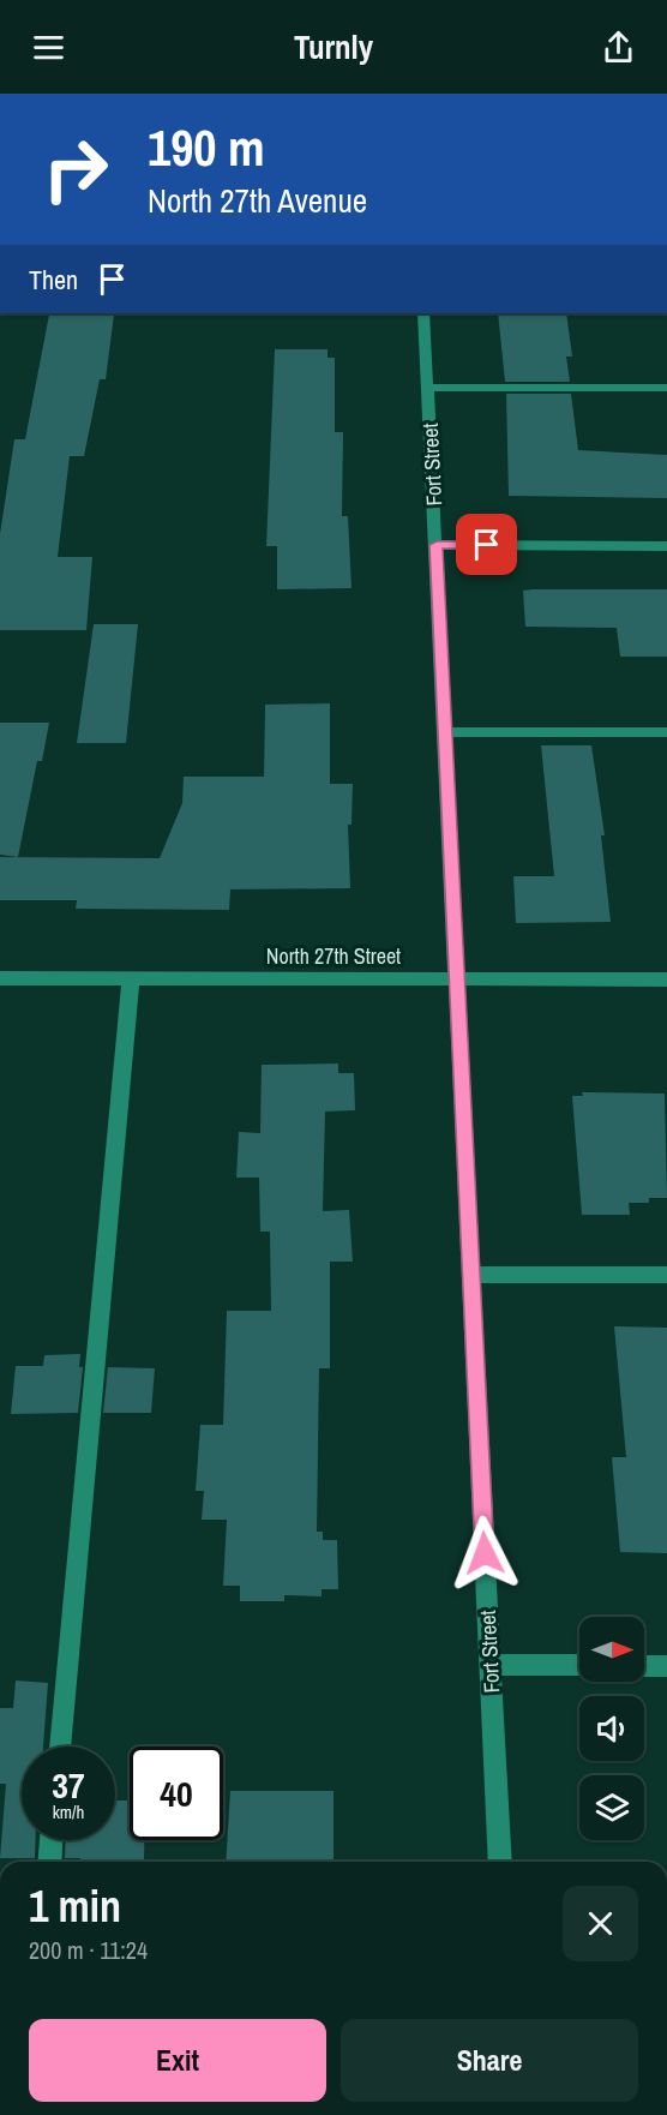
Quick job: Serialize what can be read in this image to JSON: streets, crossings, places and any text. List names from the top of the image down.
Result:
{
  "streets": {
    "street": ["Fort Street", "North 27th Street"]
  },
  "crossings": [
    ["Fort Street", "North 27th Street"]
  ],
  "north": "right",
  "page": {
    "header": "Turnly",
    "turn": ["190 m", "North 27th Avenue"],
    "then": "Then",
    "speed": "37 km/h",
    "limit": "40",
    "heading": ["1 min", "200 m · 11:24"],
    "buttons": ["Exit", "Share"]
  }
}
